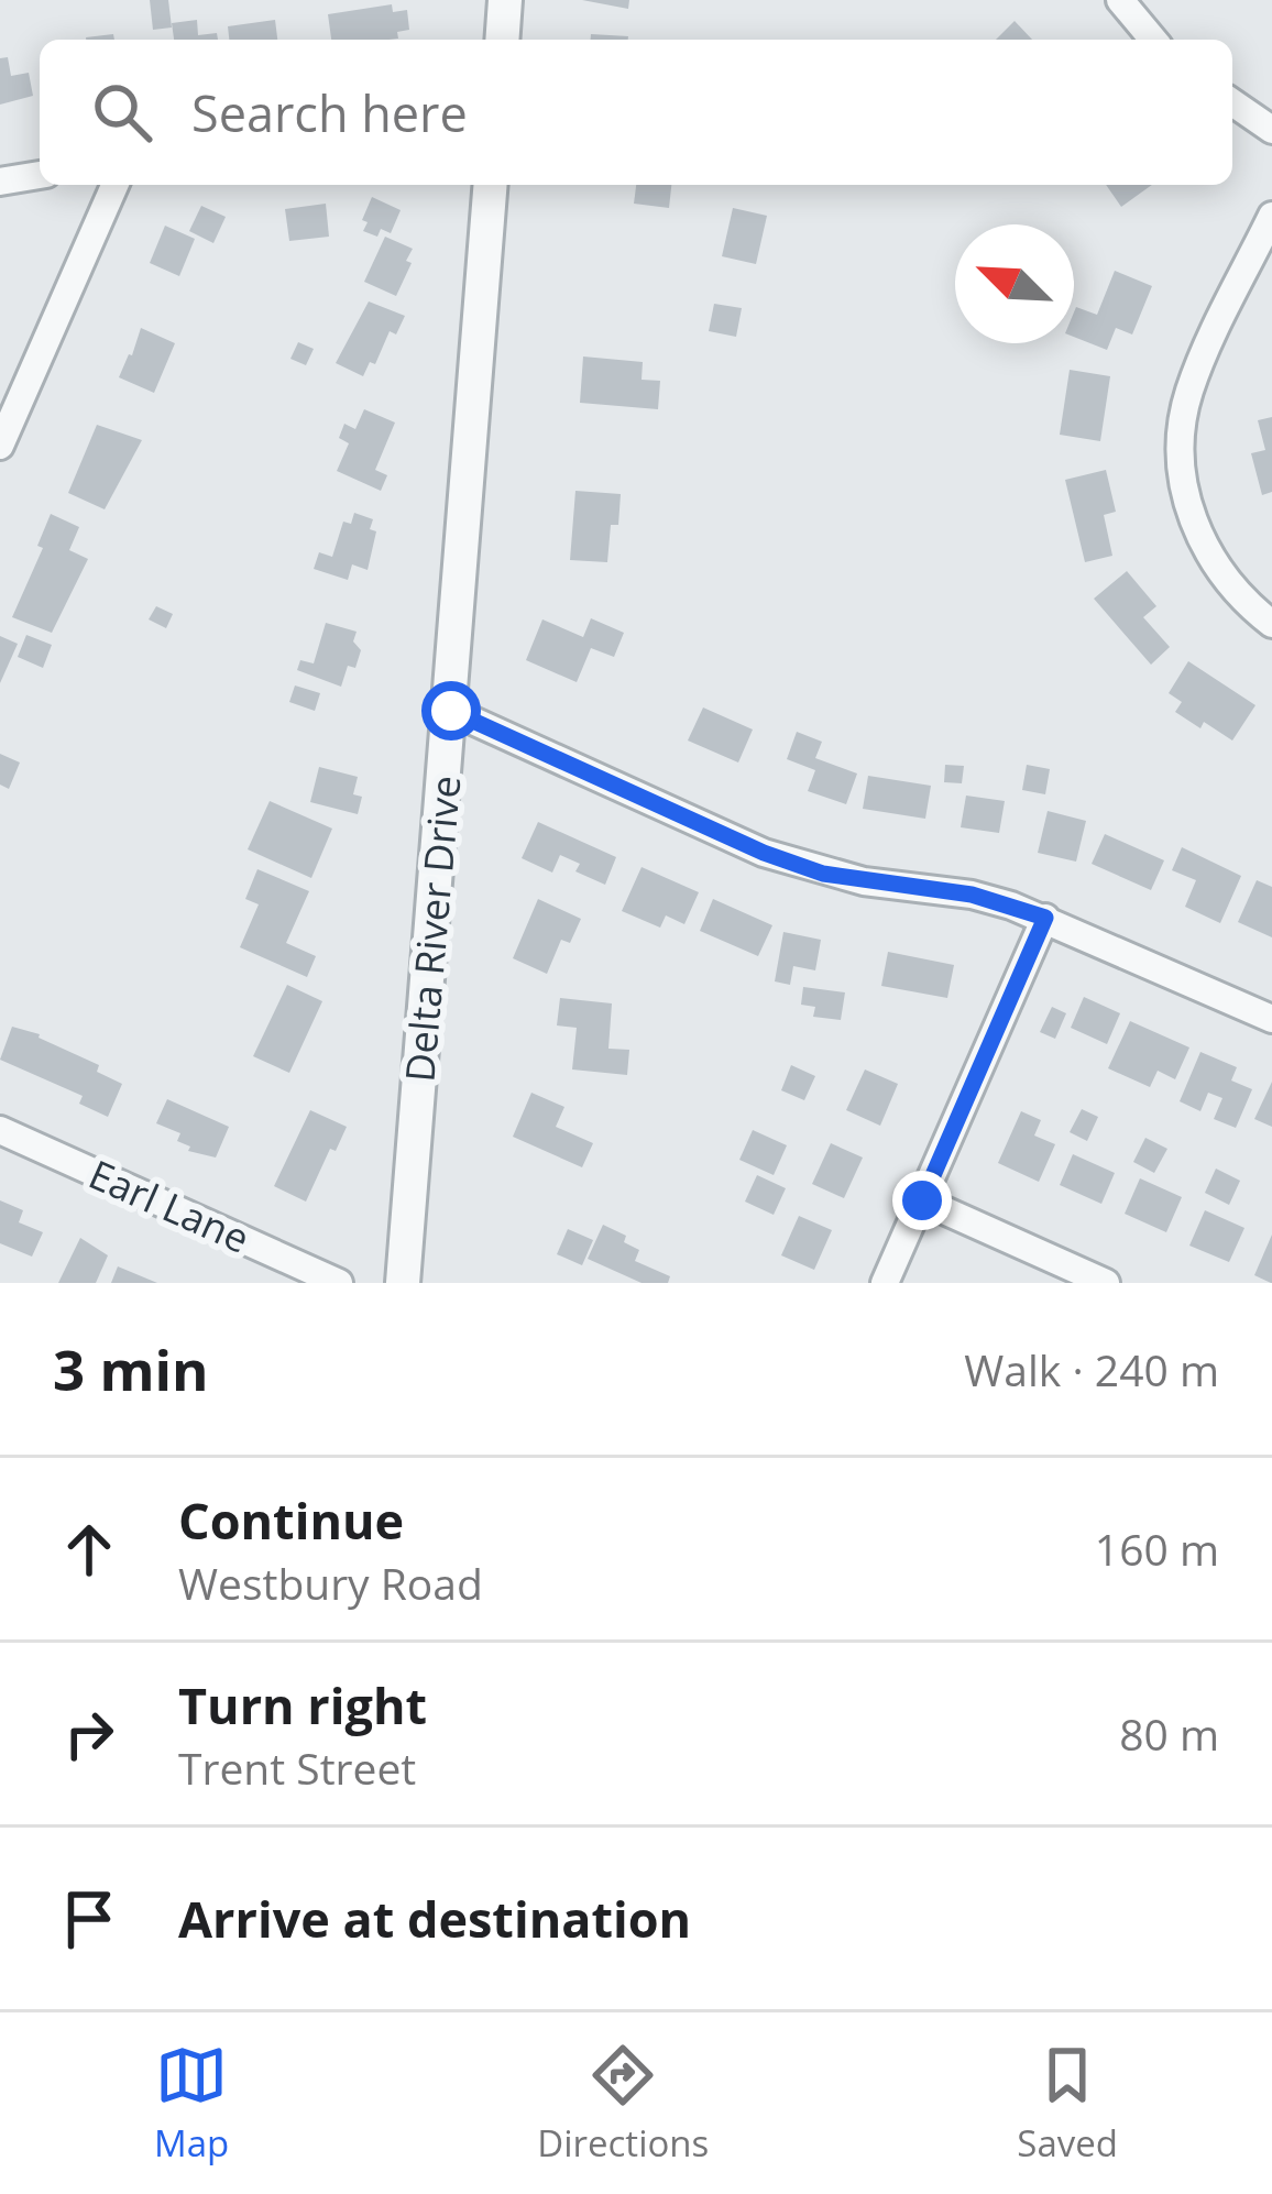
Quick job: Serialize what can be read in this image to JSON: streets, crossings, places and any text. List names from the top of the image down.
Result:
{
  "streets": {
    "street": ["Delta River Drive", "Earl Lane"]
  },
  "north": "top left",
  "page": {
    "search": "Search here",
    "heading": ["3 min", "Walk · 240 m"],
    "list": [
      ["Continue", "Westbury Road", "160 m"],
      ["Turn right", "Trent Street", "80 m"],
      "Arrive at destination"
    ],
    "nav": ["Map", "Directions", "Saved"]
  }
}
